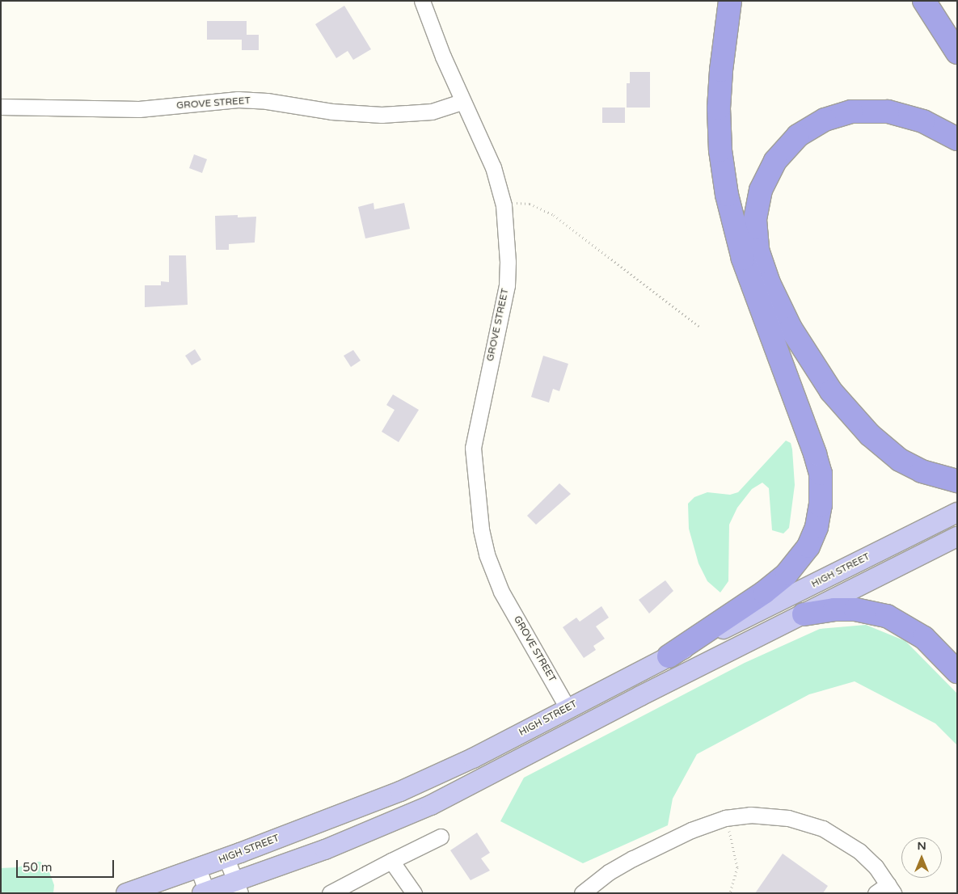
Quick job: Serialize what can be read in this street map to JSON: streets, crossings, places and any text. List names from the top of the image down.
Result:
{
  "streets": {
    "main road": ["HIGH STREET"],
    "street": ["GROVE STREET"]
  },
  "crossings": [
    ["GROVE STREET", "HIGH STREET"]
  ],
  "scale_bar": "50 m",
  "north": "top"
}
